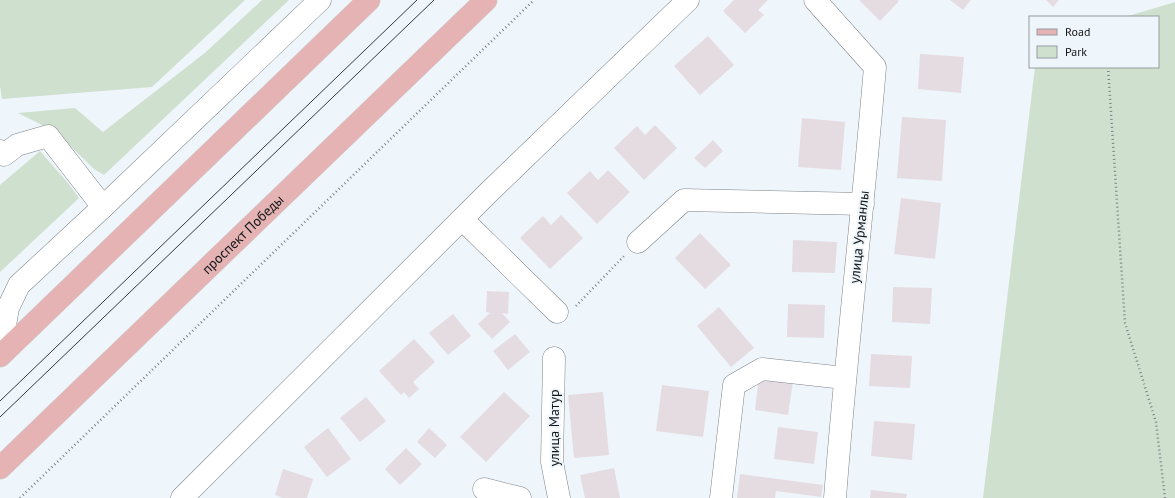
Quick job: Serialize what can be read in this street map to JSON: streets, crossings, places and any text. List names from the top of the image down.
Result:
{
  "streets": {
    "main road": ["проспект Победы"],
    "street": ["улица Урманлы", "улица Матур"]
  },
  "legend": ["Road", "Park"]
}
